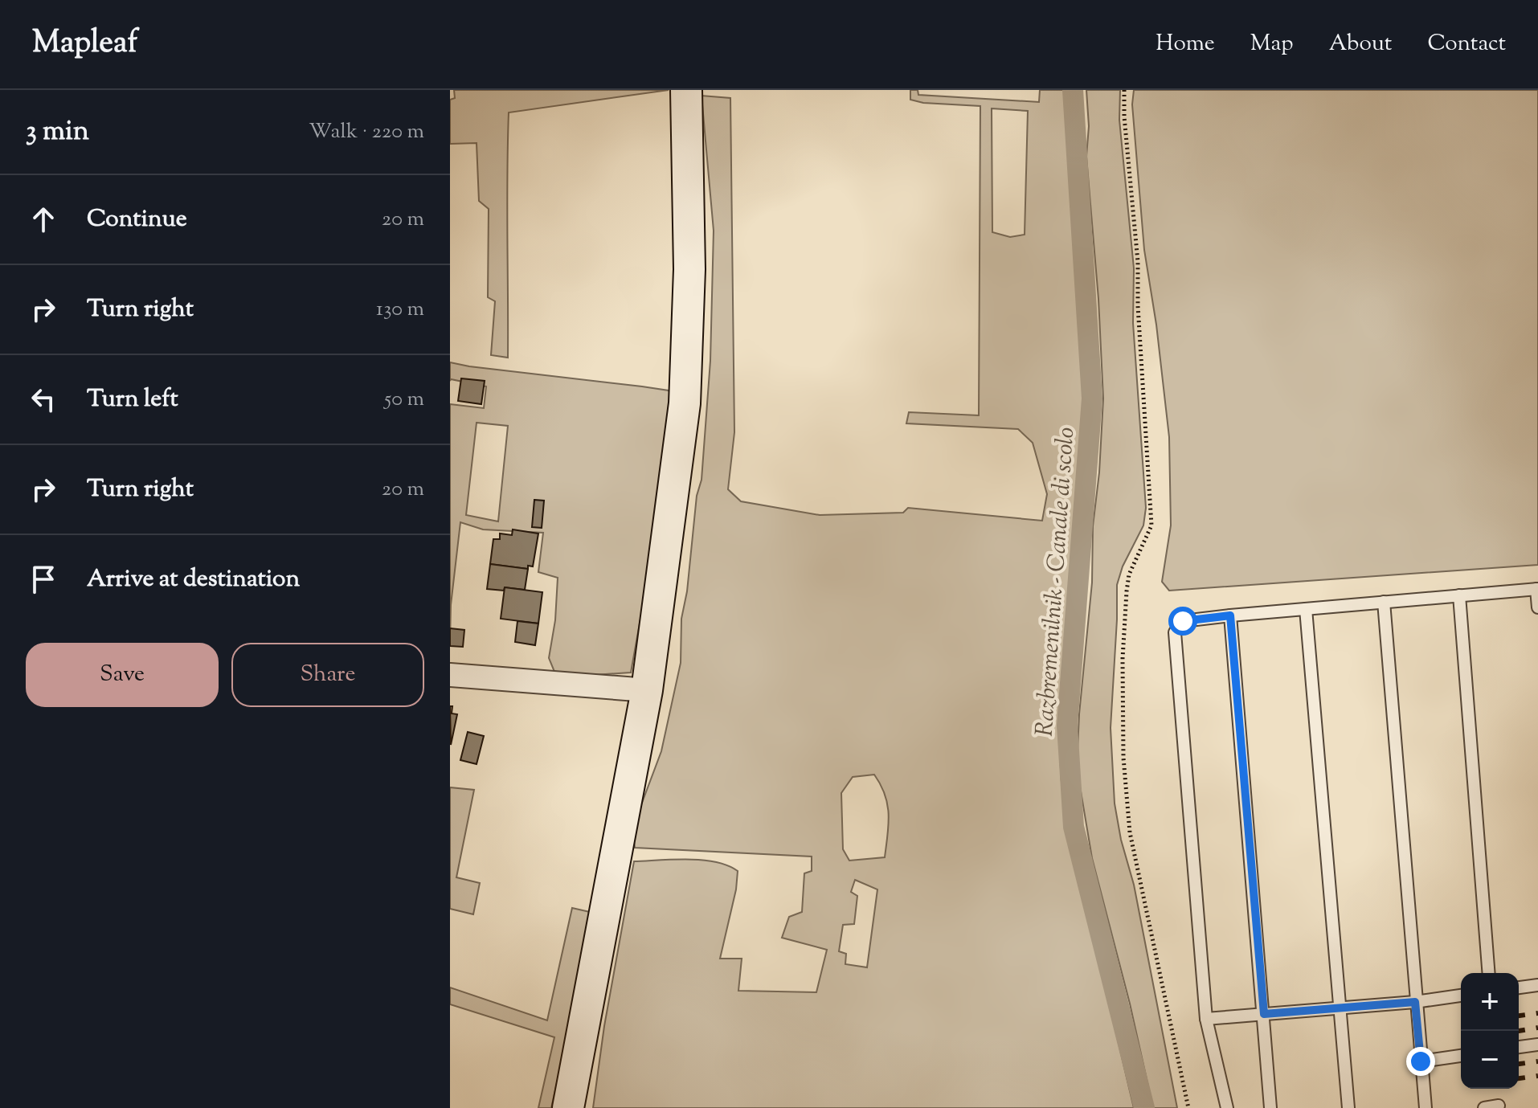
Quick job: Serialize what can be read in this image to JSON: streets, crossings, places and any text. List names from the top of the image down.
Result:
{
  "water": ["Razbremenilnik - Canale di scolo"],
  "page": {
    "header": "Mapleaf",
    "nav": [
      "Home",
      "Map",
      "About",
      "Contact"
    ],
    "heading": ["3 min", "Walk · 220 m"],
    "list": [
      ["Continue", "20 m"],
      ["Turn right", "130 m"],
      ["Turn left", "50 m"],
      ["Turn right", "20 m"],
      "Arrive at destination"
    ],
    "buttons": ["Save", "Share"],
    "map_buttons": ["+", "−"]
  }
}
